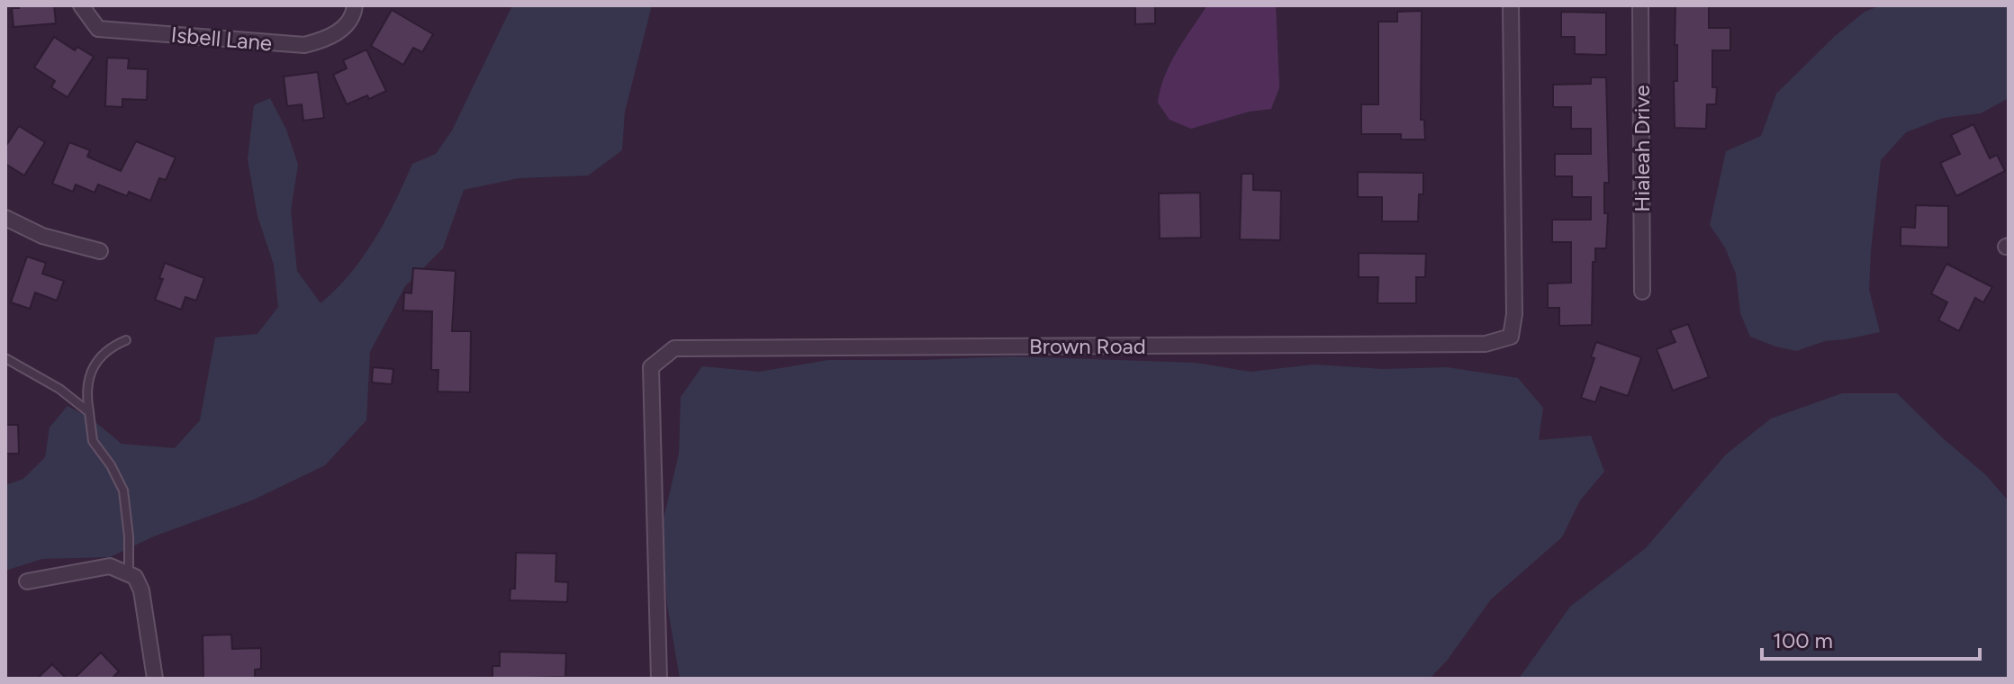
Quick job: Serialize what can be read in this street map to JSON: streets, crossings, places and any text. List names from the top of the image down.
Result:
{
  "streets": {
    "street": ["Isbell Lane", "Hialeah Drive", "Brown Road"]
  },
  "scale_bar": "100 m"
}
